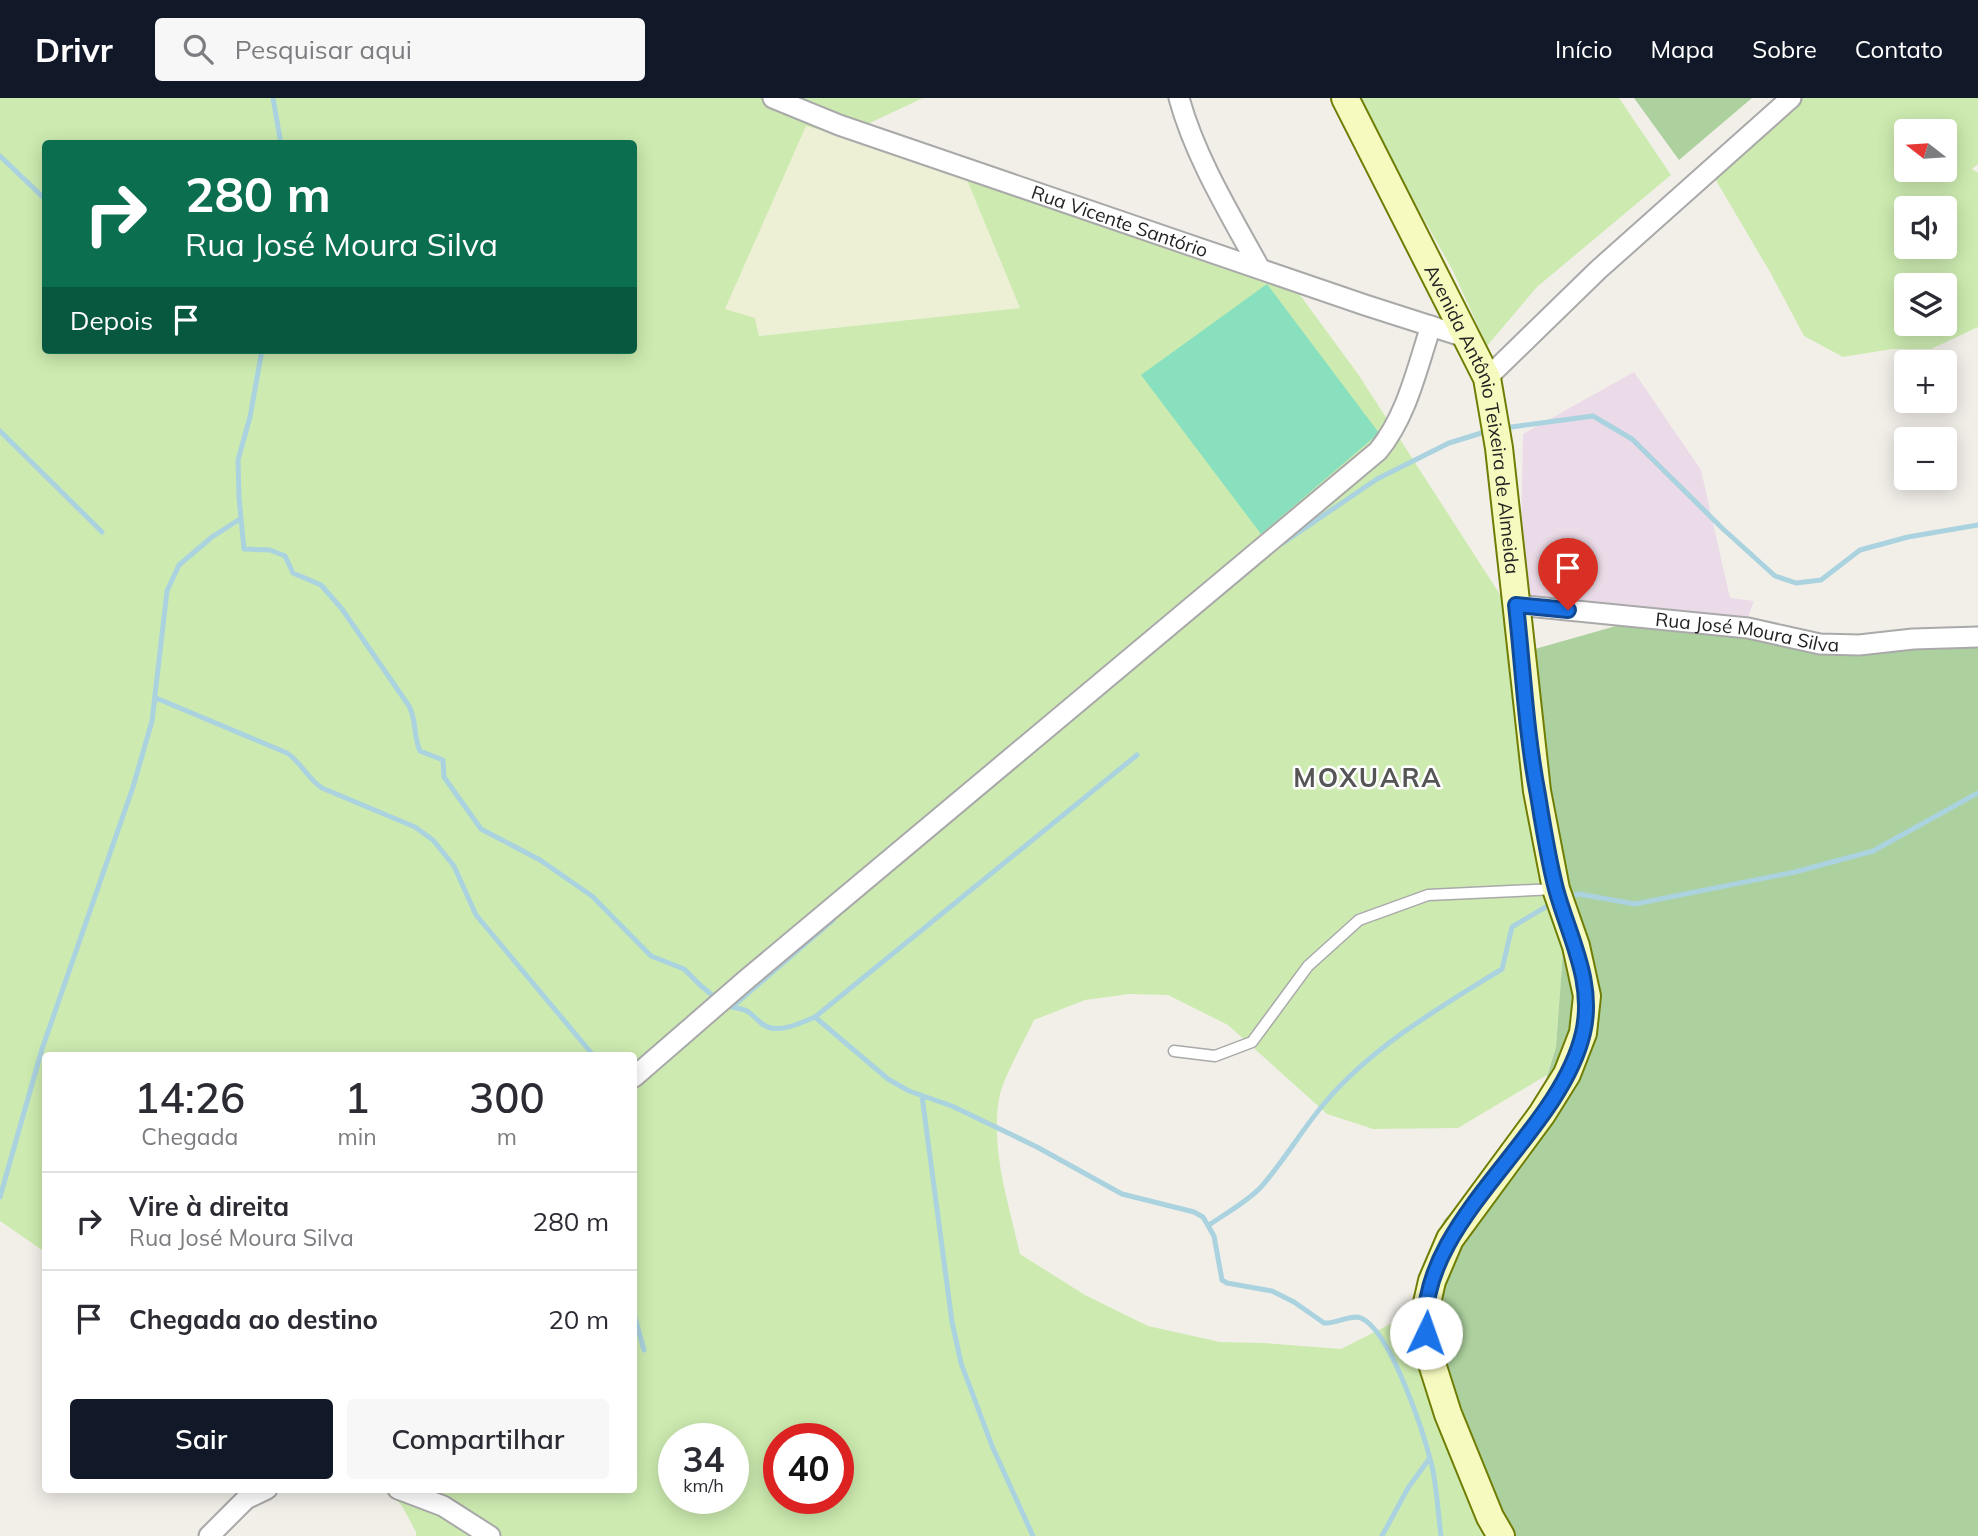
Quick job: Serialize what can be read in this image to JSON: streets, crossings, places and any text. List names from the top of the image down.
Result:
{
  "streets": {
    "street": ["Rua Vicente Santório", "Avenida Antônio Teixeira de Almeida", "Rua José Moura Silva"]
  },
  "crossings": [
    ["Rua Vicente Santório", "Avenida Antônio Teixeira de Almeida"],
    ["Avenida Antônio Teixeira de Almeida", "Rua José Moura Silva"]
  ],
  "districts": ["MOXUARA"],
  "north": "left",
  "page": {
    "header": "Drivr",
    "search": "Pesquisar aqui",
    "nav": [
      "Início",
      "Mapa",
      "Sobre",
      "Contato"
    ],
    "map_buttons": ["+", "−"],
    "turn": ["280 m", "Rua José Moura Silva"],
    "then": "Depois",
    "eta": [
      "14:26",
      "Chegada",
      "1",
      "min",
      "300",
      "m"
    ],
    "list": [
      {
        "name": "Vire à direita",
        "note": "Rua José Moura Silva",
        "value": "280 m"
      },
      {
        "name": "Chegada ao destino",
        "value": "20 m"
      }
    ],
    "buttons": ["Sair", "Compartilhar"],
    "speed": "34 km/h",
    "limit": "40"
  }
}
